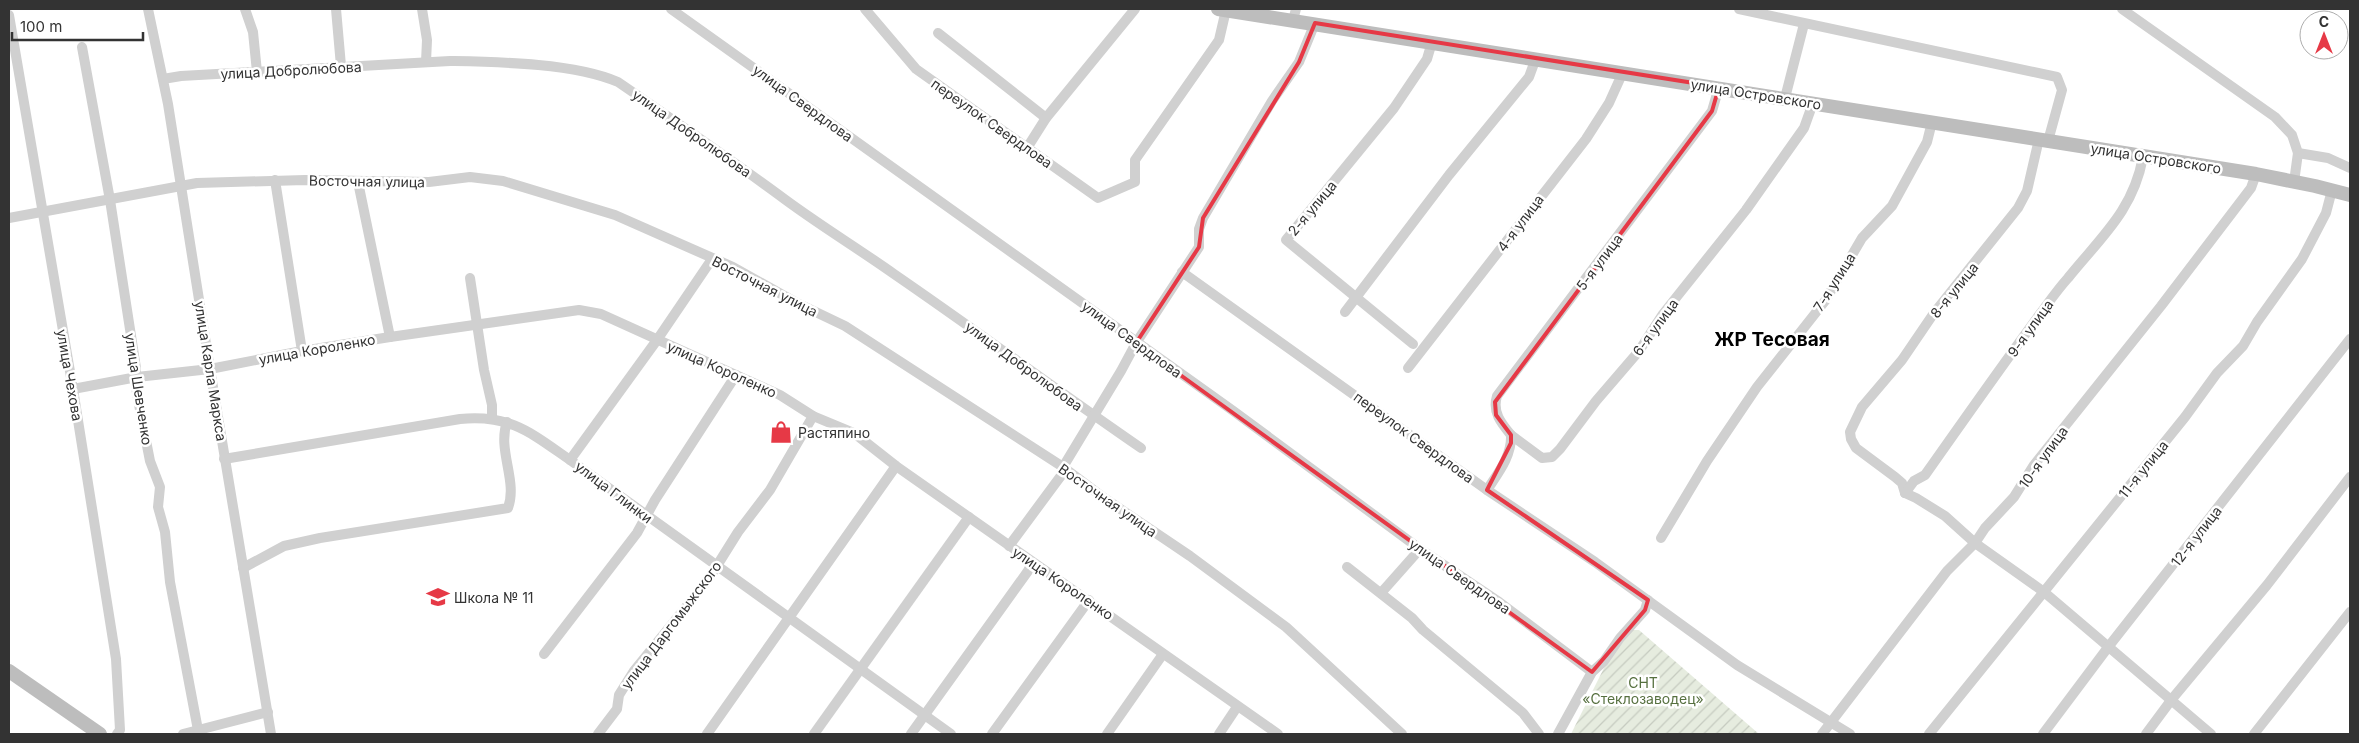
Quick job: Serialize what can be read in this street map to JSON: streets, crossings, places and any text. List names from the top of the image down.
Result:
{
  "streets": {
    "street": [
      "улица Добролюбова",
      "улица Островского",
      "улица Свердлова",
      "переулок Свердлова",
      "Восточная улица",
      "2-я улица",
      "4-я улица",
      "5-я улица",
      "7-я улица",
      "8-я улица",
      "6-я улица",
      "9-я улица",
      "улица Короленко",
      "улица Карла Маркса",
      "улица Чехова",
      "улица Шевченко",
      "10-я улица",
      "11-я улица",
      "улица Глинки",
      "12-я улица",
      "улица Даргомыжского"
    ]
  },
  "crossings": [
    ["улица Добролюбова", "улица Карла Маркса"],
    ["улица Островского", "переулок Свердлова"],
    ["улица Островского", "2-я улица"],
    ["улица Островского", "4-я улица"],
    ["улица Островского", "5-я улица"],
    ["улица Островского", "7-я улица"],
    ["улица Островского", "8-я улица"],
    ["улица Островского", "6-я улица"],
    ["улица Островского", "9-я улица"],
    ["улица Островского", "10-я улица"],
    ["улица Островского", "11-я улица"],
    ["переулок Свердлова", "10-я улица"],
    ["Восточная улица", "улица Карла Маркса"],
    ["Восточная улица", "улица Чехова"],
    ["Восточная улица", "улица Шевченко"],
    ["5-я улица", "6-я улица"],
    ["8-я улица", "9-я улица"],
    ["улица Короленко", "улица Карла Маркса"],
    ["улица Короленко", "улица Чехова"],
    ["улица Короленко", "улица Шевченко"],
    ["улица Короленко", "улица Даргомыжского"],
    ["улица Карла Маркса", "улица Глинки"],
    ["улица Глинки", "улица Даргомыжского"]
  ],
  "districts": ["ЖР Тесовая"],
  "parks": ["СНТ «Стеклозаводец»"],
  "places": {
    "shop": ["Растяпино"],
    "school or university": ["Школа № 11"]
  },
  "scale_bar": "100 m",
  "north": "top"
}
